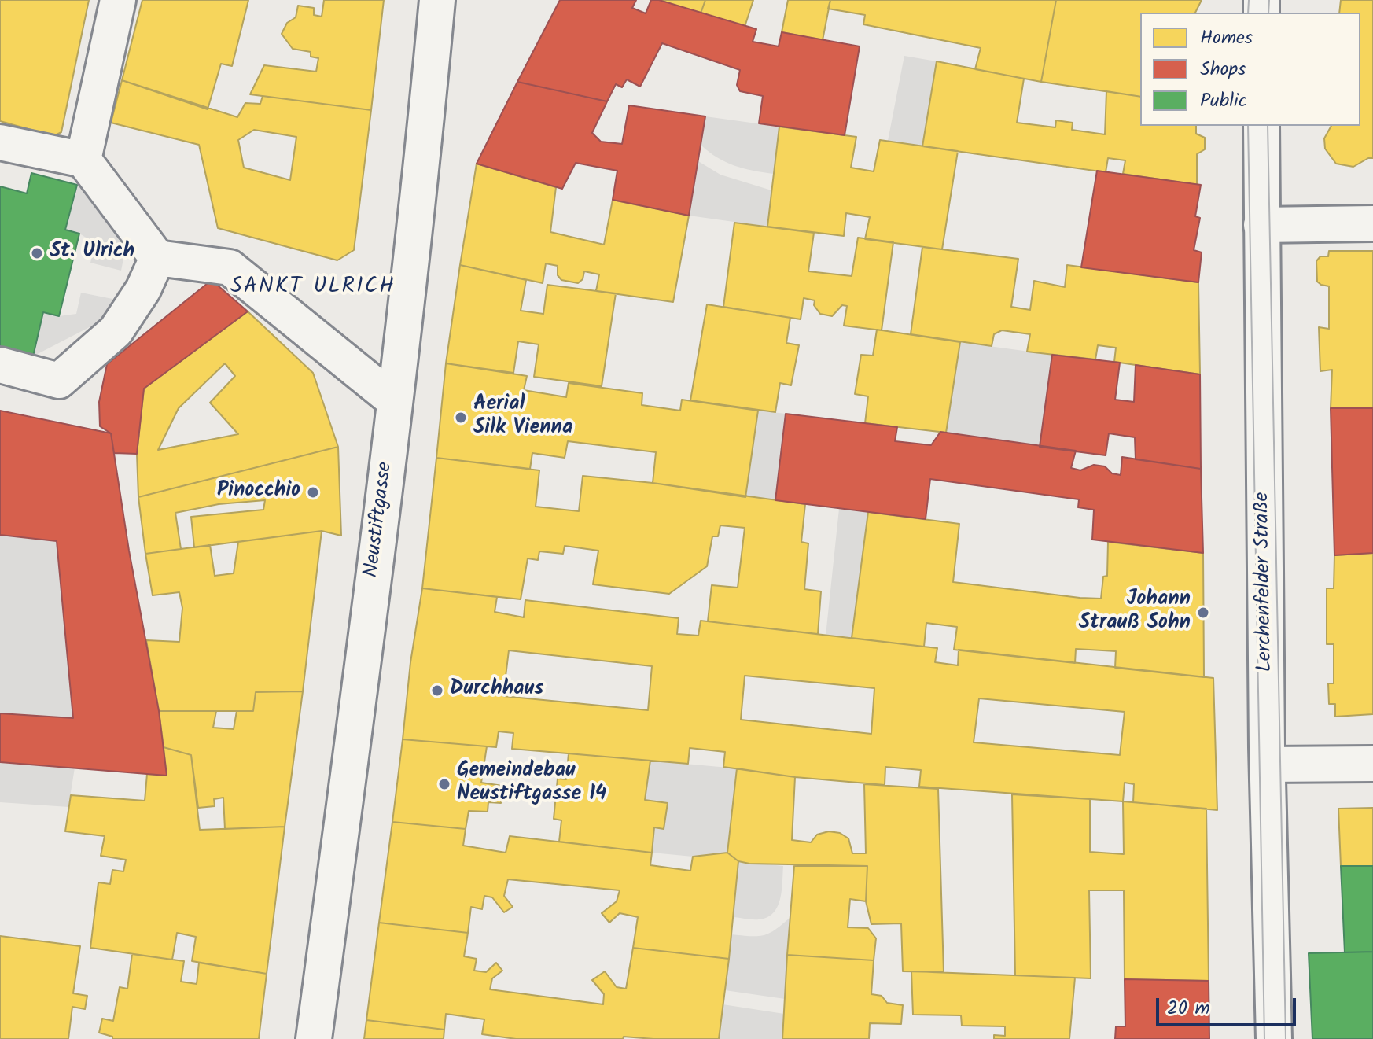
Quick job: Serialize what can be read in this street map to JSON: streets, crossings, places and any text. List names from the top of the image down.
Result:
{
  "streets": {
    "main road": ["Neustiftgasse", "Lerchenfelder Straße"]
  },
  "districts": ["SANKT ULRICH"],
  "places": [
    "St. Ulrich",
    "Aerial Silk Vienna",
    "Pinocchio",
    "Johann Strauß Sohn",
    "Durchhaus",
    "Gemeindebau Neustiftgasse 14"
  ],
  "legend": ["Homes", "Shops", "Public"],
  "scale_bar": "20 m"
}
